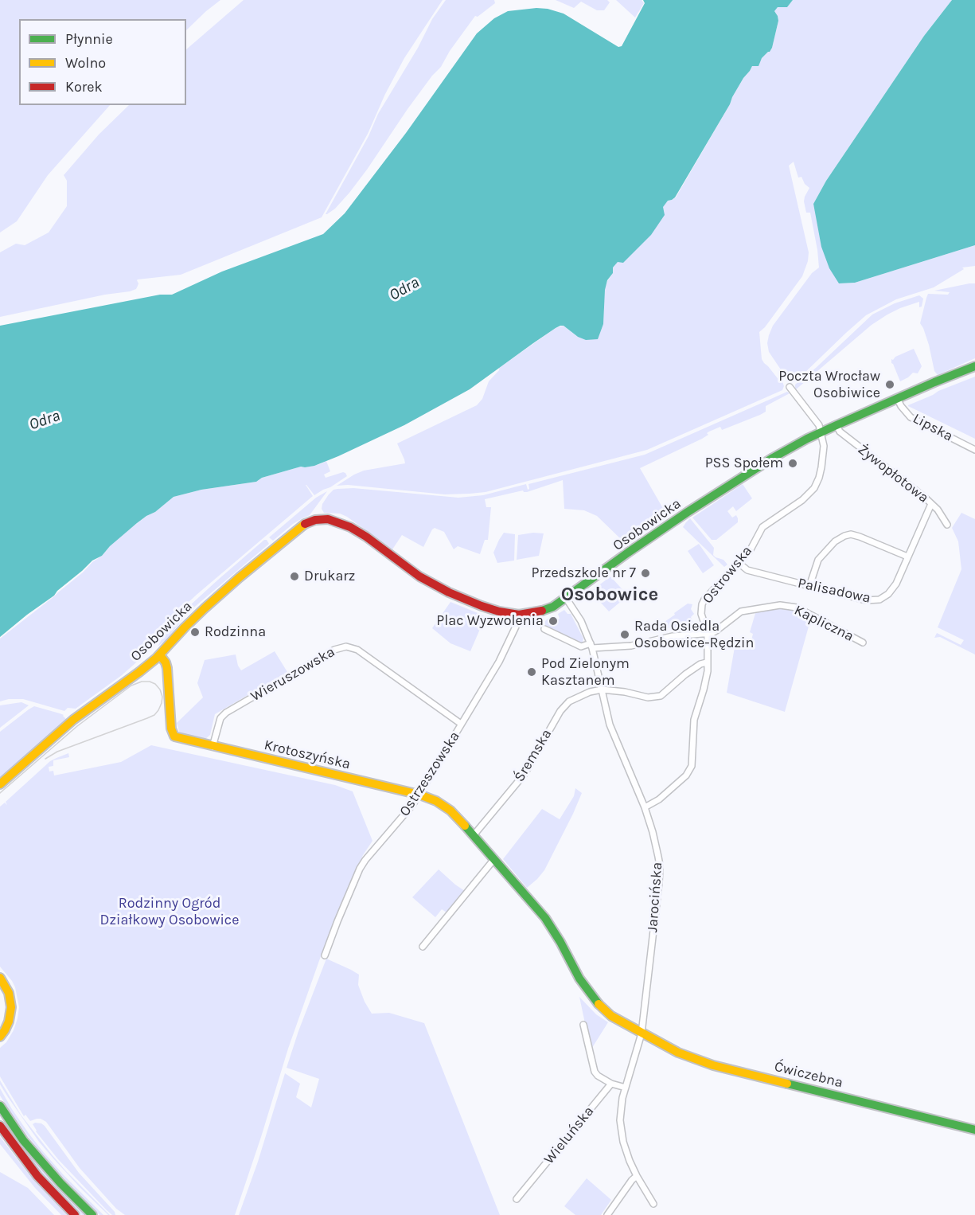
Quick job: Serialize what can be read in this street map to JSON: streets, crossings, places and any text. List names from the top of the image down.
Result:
{
  "streets": {
    "street": [
      "Lipska",
      "Żywopłotowa",
      "Osobowicka",
      "Ostrowska",
      "Palisadowa",
      "Kapliczna",
      "Wieruszowska",
      "Krotoszyńska",
      "Śremska",
      "Ostrzeszowska",
      "Jarocińska",
      "Ćwiczebna",
      "Wieluńska"
    ]
  },
  "crossings": [
    ["Lipska", "Osobowicka"],
    ["Żywopłotowa", "Osobowicka"],
    ["Żywopłotowa", "Palisadowa"],
    ["Osobowicka", "Ostrowska"],
    ["Osobowicka", "Krotoszyńska"],
    ["Osobowicka", "Ostrzeszowska"],
    ["Osobowicka", "Jarocińska"],
    ["Ostrowska", "Palisadowa"],
    ["Ostrowska", "Kapliczna"],
    ["Ostrowska", "Jarocińska"],
    ["Kapliczna", "Jarocińska"],
    ["Wieruszowska", "Krotoszyńska"],
    ["Wieruszowska", "Ostrzeszowska"],
    ["Krotoszyńska", "Śremska"],
    ["Krotoszyńska", "Ostrzeszowska"],
    ["Krotoszyńska", "Jarocińska"],
    ["Krotoszyńska", "Ćwiczebna"],
    ["Śremska", "Jarocińska"],
    ["Jarocińska", "Ćwiczebna"]
  ],
  "districts": ["Osobowice"],
  "water": ["Odra"],
  "parks": ["Rodzinny Ogród Działkowy Osobowice"],
  "places": [
    "Poczta Wrocław Osobiwice",
    "PSS Społem",
    "Przedszkole nr 7",
    "Drukarz",
    "Plac Wyzwolenia",
    "Rodzinna",
    "Rada Osiedla Osobowice-Rędzin",
    "Pod Zielonym Kasztanem"
  ],
  "legend": ["Płynnie", "Wolno", "Korek"]
}
